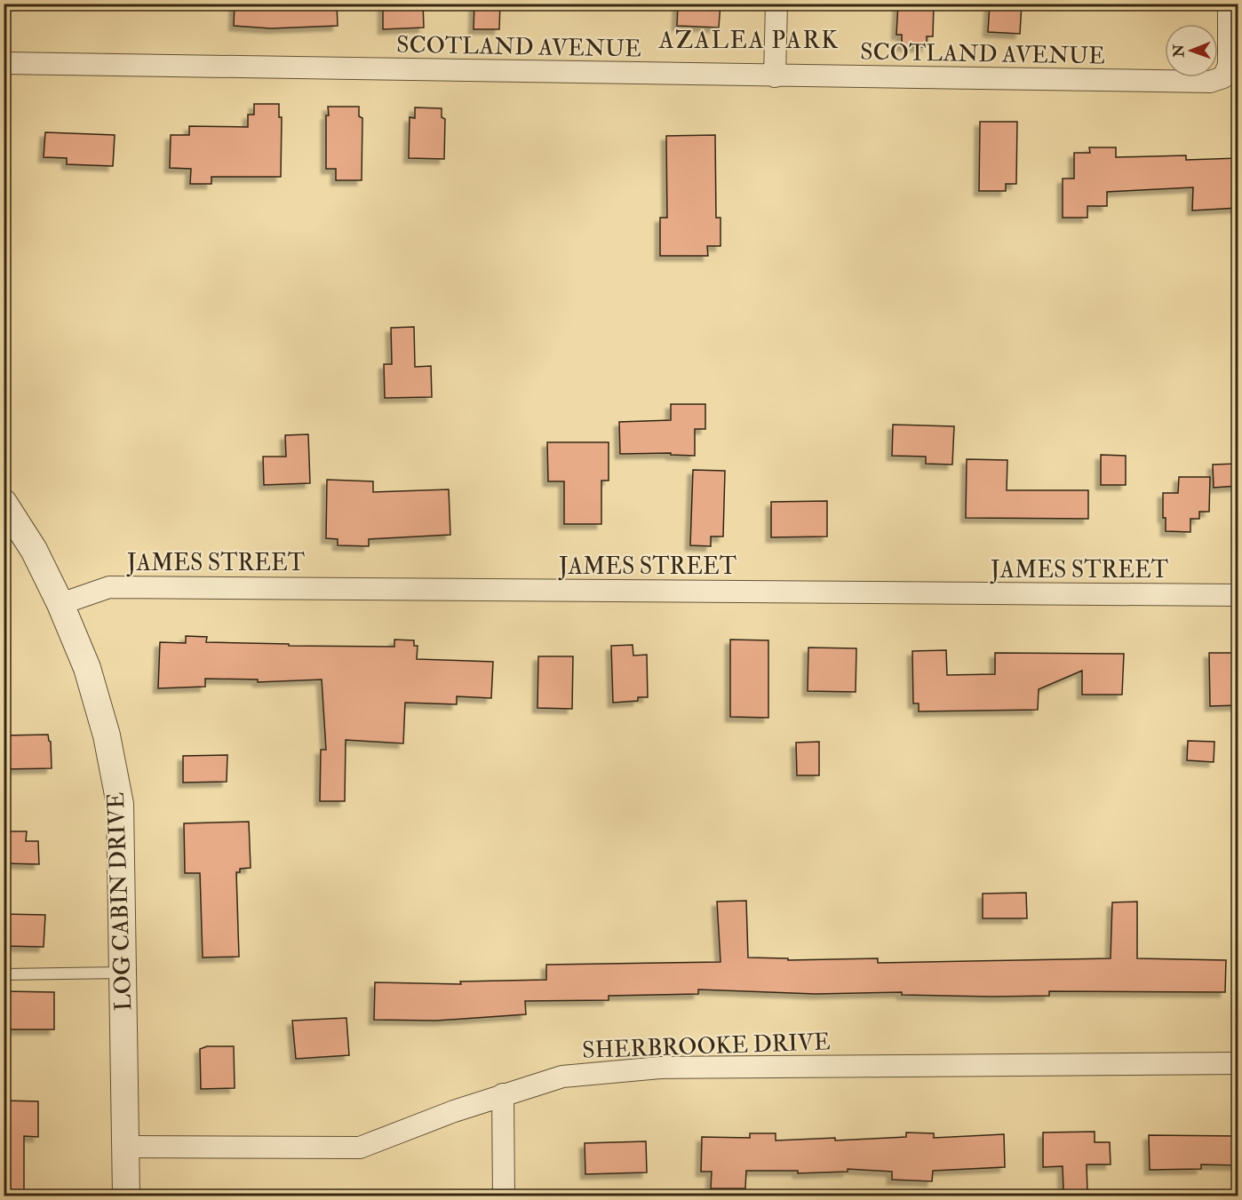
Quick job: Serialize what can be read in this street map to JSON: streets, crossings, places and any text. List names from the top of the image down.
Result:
{
  "streets": {
    "street": [
      "SCOTLAND AVENUE",
      "JAMES STREET",
      "LOG CABIN DRIVE",
      "SHERBROOKE DRIVE"
    ]
  },
  "crossings": [
    ["JAMES STREET", "LOG CABIN DRIVE"],
    ["LOG CABIN DRIVE", "SHERBROOKE DRIVE"]
  ],
  "districts": ["AZALEA PARK"],
  "north": "left"
}
